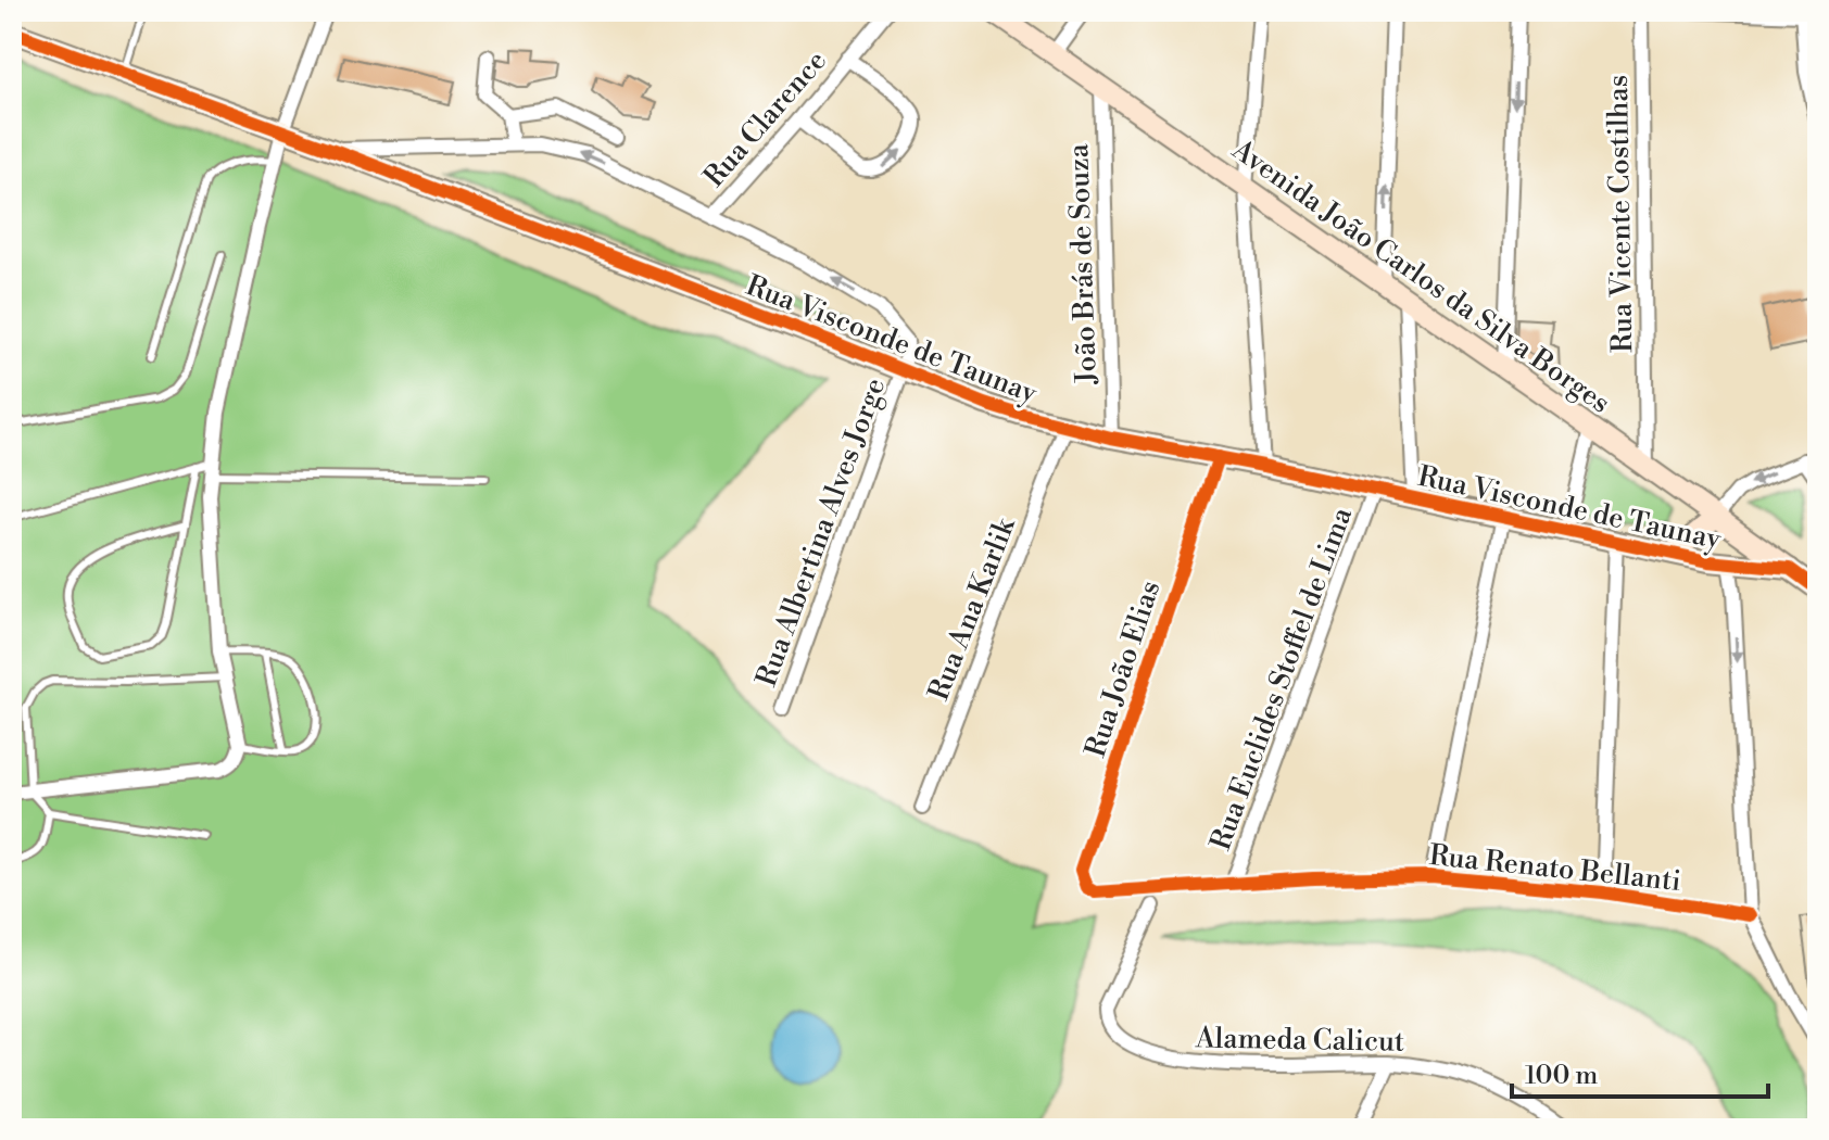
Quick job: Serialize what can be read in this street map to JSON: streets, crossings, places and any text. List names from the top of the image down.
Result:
{
  "streets": {
    "street": [
      "Rua Clarence",
      "Rua Vicente Costilhas",
      "João Brás de Souza",
      "Avenida João Carlos da Silva Borges",
      "Rua Visconde de Taunay",
      "Rua Albertina Alves Jorge",
      "Rua Ana Karlik",
      "Rua João Elias",
      "Rua Euclides Stoffel de Lima",
      "Rua Renato Bellanti",
      "Alameda Calicut"
    ]
  },
  "crossings": [
    ["Rua Clarence", "Rua Visconde de Taunay"],
    ["Rua Vicente Costilhas", "Avenida João Carlos da Silva Borges"],
    ["João Brás de Souza", "Avenida João Carlos da Silva Borges"],
    ["João Brás de Souza", "Rua Visconde de Taunay"],
    ["Avenida João Carlos da Silva Borges", "Rua Visconde de Taunay"],
    ["Rua Visconde de Taunay", "Rua Albertina Alves Jorge"],
    ["Rua Visconde de Taunay", "Rua Ana Karlik"],
    ["Rua Visconde de Taunay", "Rua João Elias"],
    ["Rua Visconde de Taunay", "Rua Euclides Stoffel de Lima"],
    ["Rua João Elias", "Rua Renato Bellanti"],
    ["Rua Euclides Stoffel de Lima", "Rua Renato Bellanti"]
  ],
  "scale_bar": "100 m"
}
